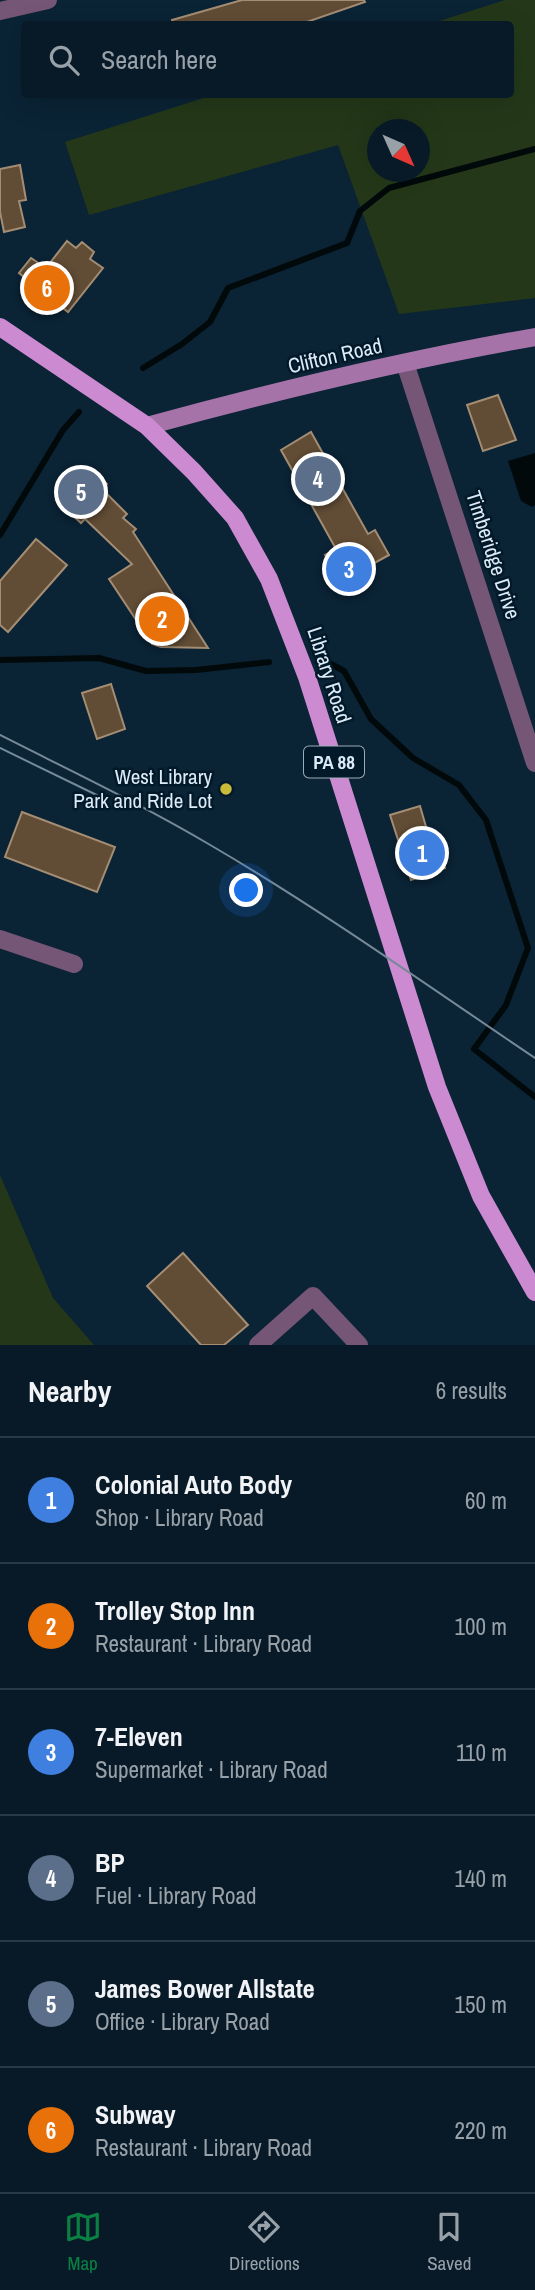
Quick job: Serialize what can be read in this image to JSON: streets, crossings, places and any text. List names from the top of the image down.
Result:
{
  "streets": {
    "main road": ["Clifton Road", "Library Road", "PA 88"],
    "street": ["Timberidge Drive"]
  },
  "crossings": [
    ["Clifton Road", "Timberidge Drive"],
    ["Clifton Road", "Library Road"]
  ],
  "places": ["West Library Park and Ride Lot"],
  "north": "bottom right",
  "page": {
    "search": "Search here",
    "pins": [
      "6",
      "4",
      "5",
      "3",
      "2",
      "1"
    ],
    "heading": ["Nearby", "6 results"],
    "list": [
      {
        "mark": "1",
        "name": "Colonial Auto Body",
        "note": "Shop · Library Road",
        "value": "60 m"
      },
      {
        "mark": "2",
        "name": "Trolley Stop Inn",
        "note": "Restaurant · Library Road",
        "value": "100 m"
      },
      {
        "mark": "3",
        "name": "7-Eleven",
        "note": "Supermarket · Library Road",
        "value": "110 m"
      },
      {
        "mark": "4",
        "name": "BP",
        "note": "Fuel · Library Road",
        "value": "140 m"
      },
      {
        "mark": "5",
        "name": "James Bower Allstate",
        "note": "Office · Library Road",
        "value": "150 m"
      },
      {
        "mark": "6",
        "name": "Subway",
        "note": "Restaurant · Library Road",
        "value": "220 m"
      }
    ],
    "nav": ["Map", "Directions", "Saved"]
  }
}
